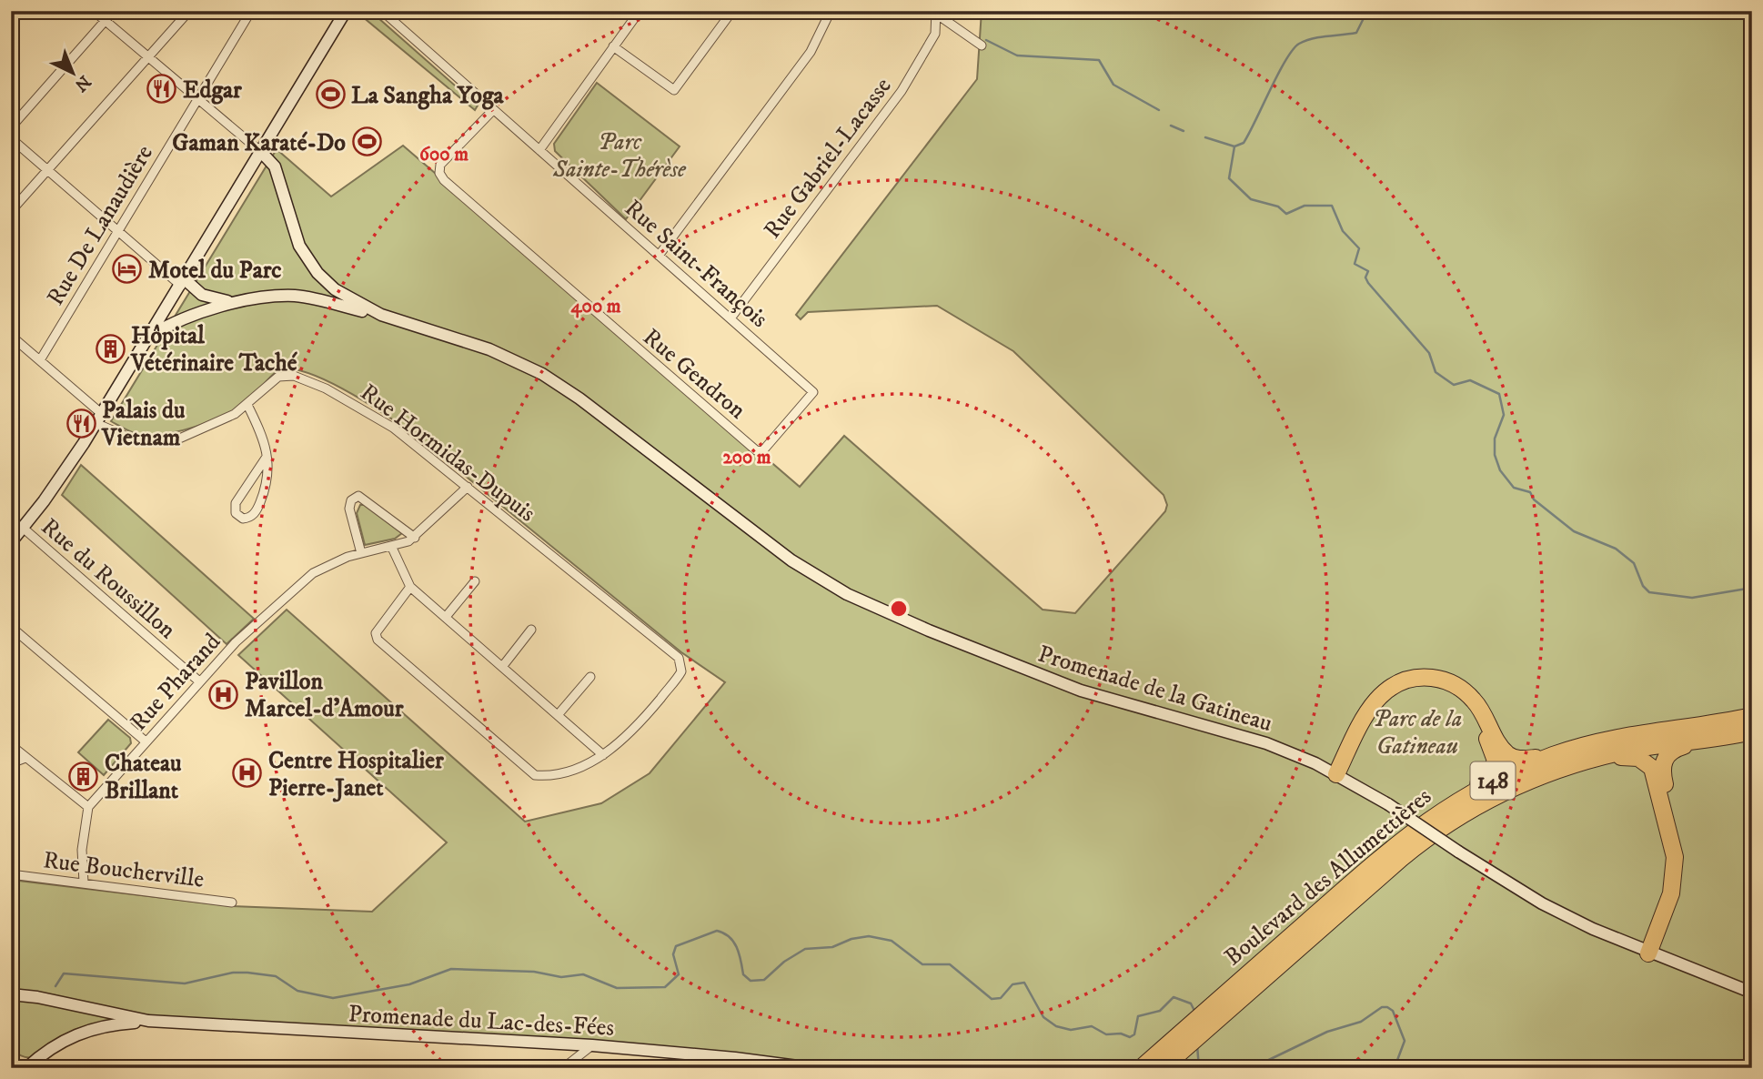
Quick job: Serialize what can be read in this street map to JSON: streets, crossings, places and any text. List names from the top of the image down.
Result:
{
  "streets": {
    "highway": ["148", "Boulevard des Allumettières"],
    "street": [
      "Rue Gabriel-Lacasse",
      "Rue De Lanaudière",
      "Rue Saint-François",
      "Rue Gendron",
      "Rue Hormidas-Dupuis",
      "Rue du Roussillon",
      "Rue Pharand",
      "Promenade de la Gatineau",
      "Rue Boucherville",
      "Promenade du Lac-des-Fées"
    ]
  },
  "crossings": [
    ["Rue Gabriel-Lacasse", "Rue Saint-François"],
    ["Rue De Lanaudière", "Rue Hormidas-Dupuis"],
    ["Rue Saint-François", "Rue Gendron"],
    ["Rue Hormidas-Dupuis", "Rue Pharand"],
    ["Rue du Roussillon", "Rue Pharand"]
  ],
  "parks": ["Parc Sainte-Thérèse", "Parc de la Gatineau"],
  "places": {
    "restaurant": ["Edgar", "Palais du Vietnam"],
    "sports": ["La Sangha Yoga", "Gaman Karaté-Do"],
    "hotel": ["Motel du Parc"],
    "building": ["Hôpital Vétérinaire Taché", "Chateau Brillant"],
    "hospital": ["Pavillon Marcel-d'Amour", "Centre Hospitalier Pierre-Janet"]
  },
  "north": "bottom right",
  "rings": ["600 m", "400 m", "200 m"]
}
